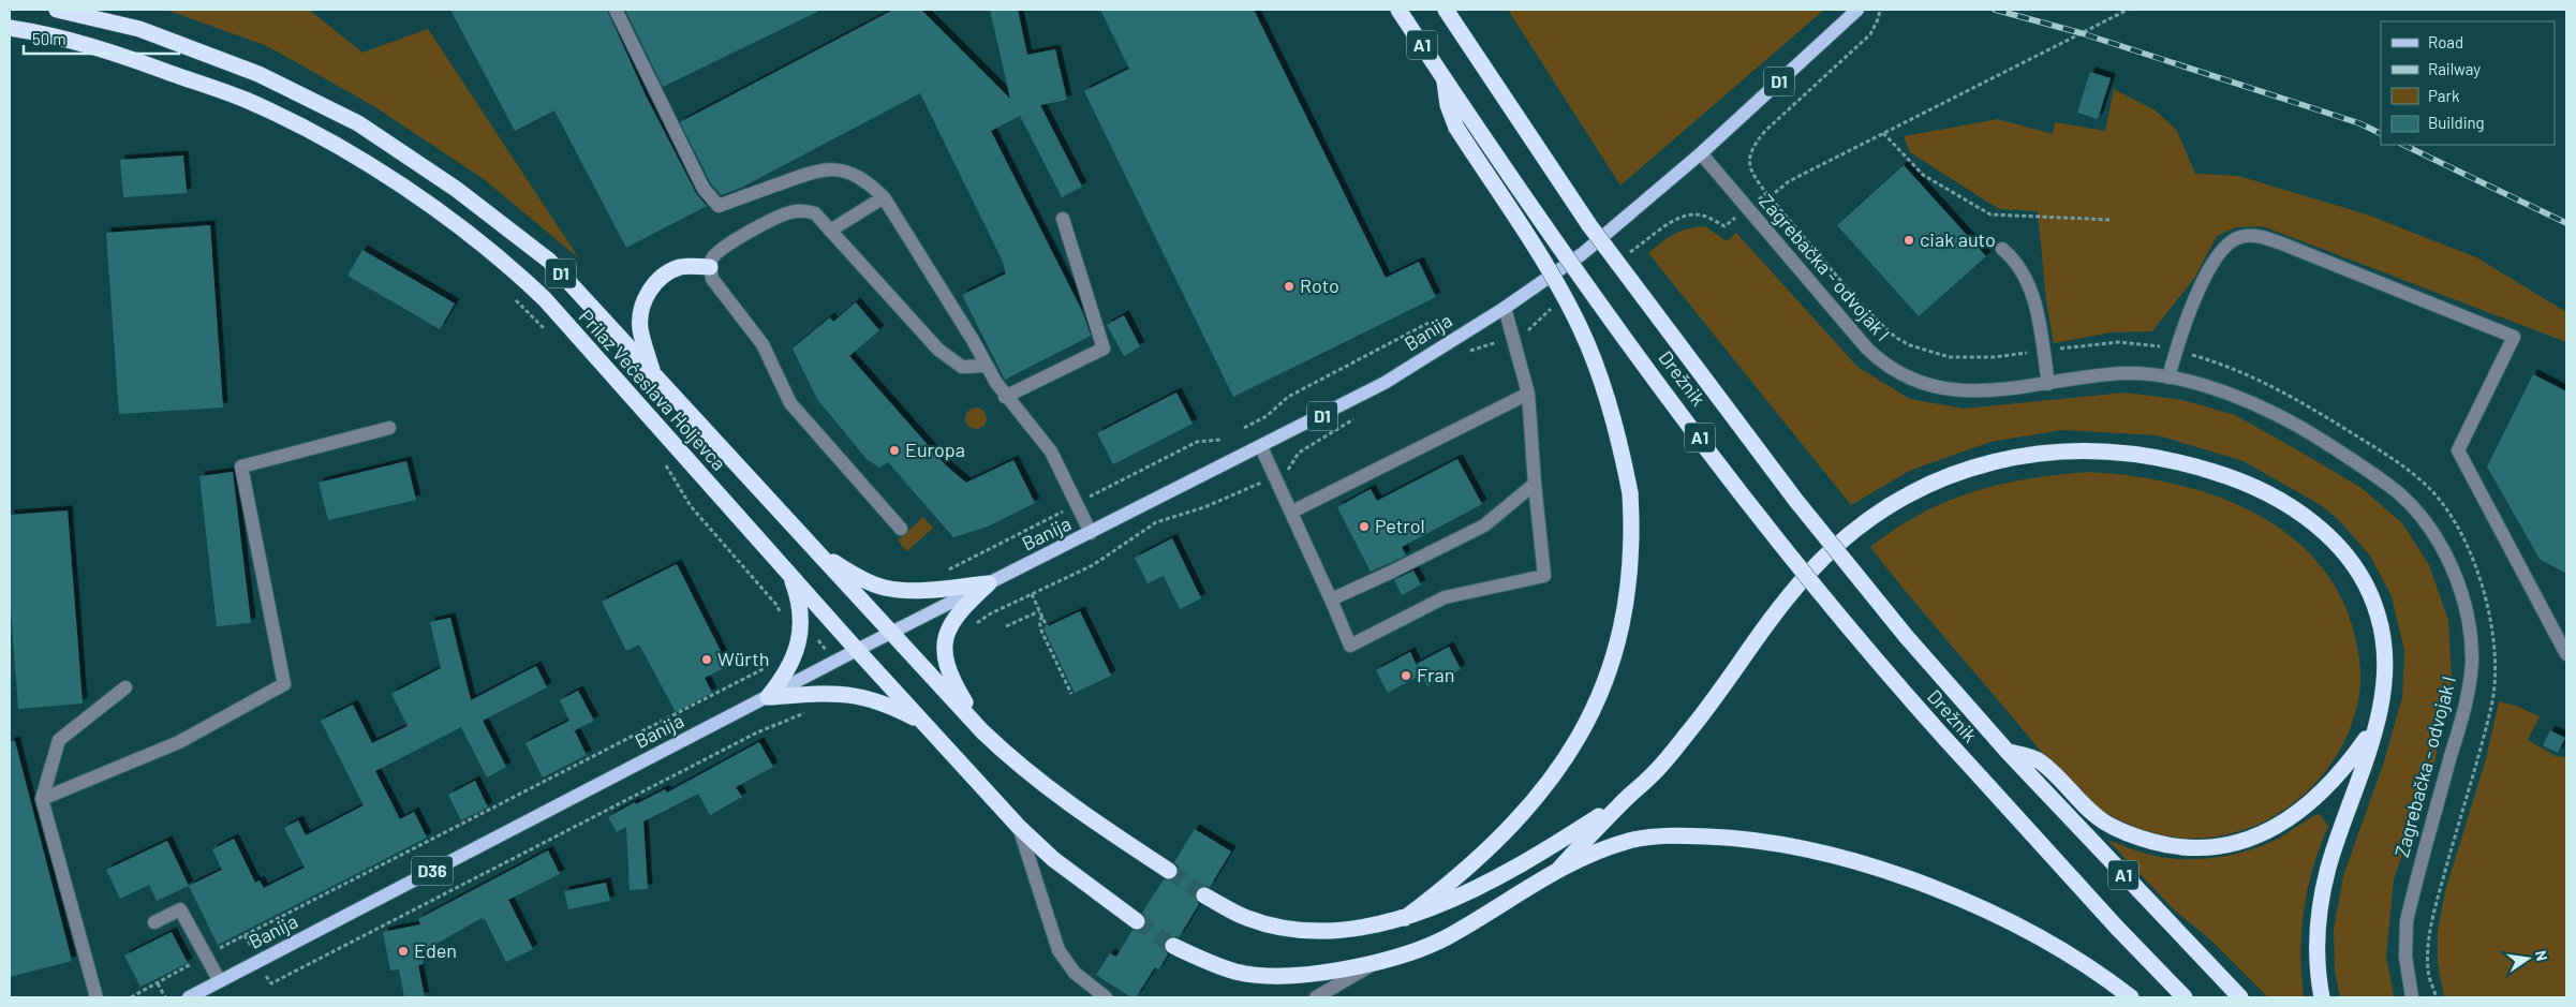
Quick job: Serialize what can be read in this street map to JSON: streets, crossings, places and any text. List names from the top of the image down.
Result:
{
  "streets": {
    "highway": [
      "A1",
      "D1",
      "Drežnik",
      "Prilaz Većeslava Holjevca"
    ],
    "main road": ["Banija", "D36"],
    "street": ["Zagrebačka - odvojak I"]
  },
  "crossings": [
    ["A1", "Drežnik"],
    ["Zagrebačka - odvojak I", "Banija"],
    ["Banija", "Prilaz Većeslava Holjevca"]
  ],
  "places": [
    "ciak auto",
    "Roto",
    "Europa",
    "Petrol",
    "Würth",
    "Fran",
    "Eden"
  ],
  "legend": [
    "Road",
    "Railway",
    "Park",
    "Building"
  ],
  "scale_bar": "50 m",
  "north": "right"
}
